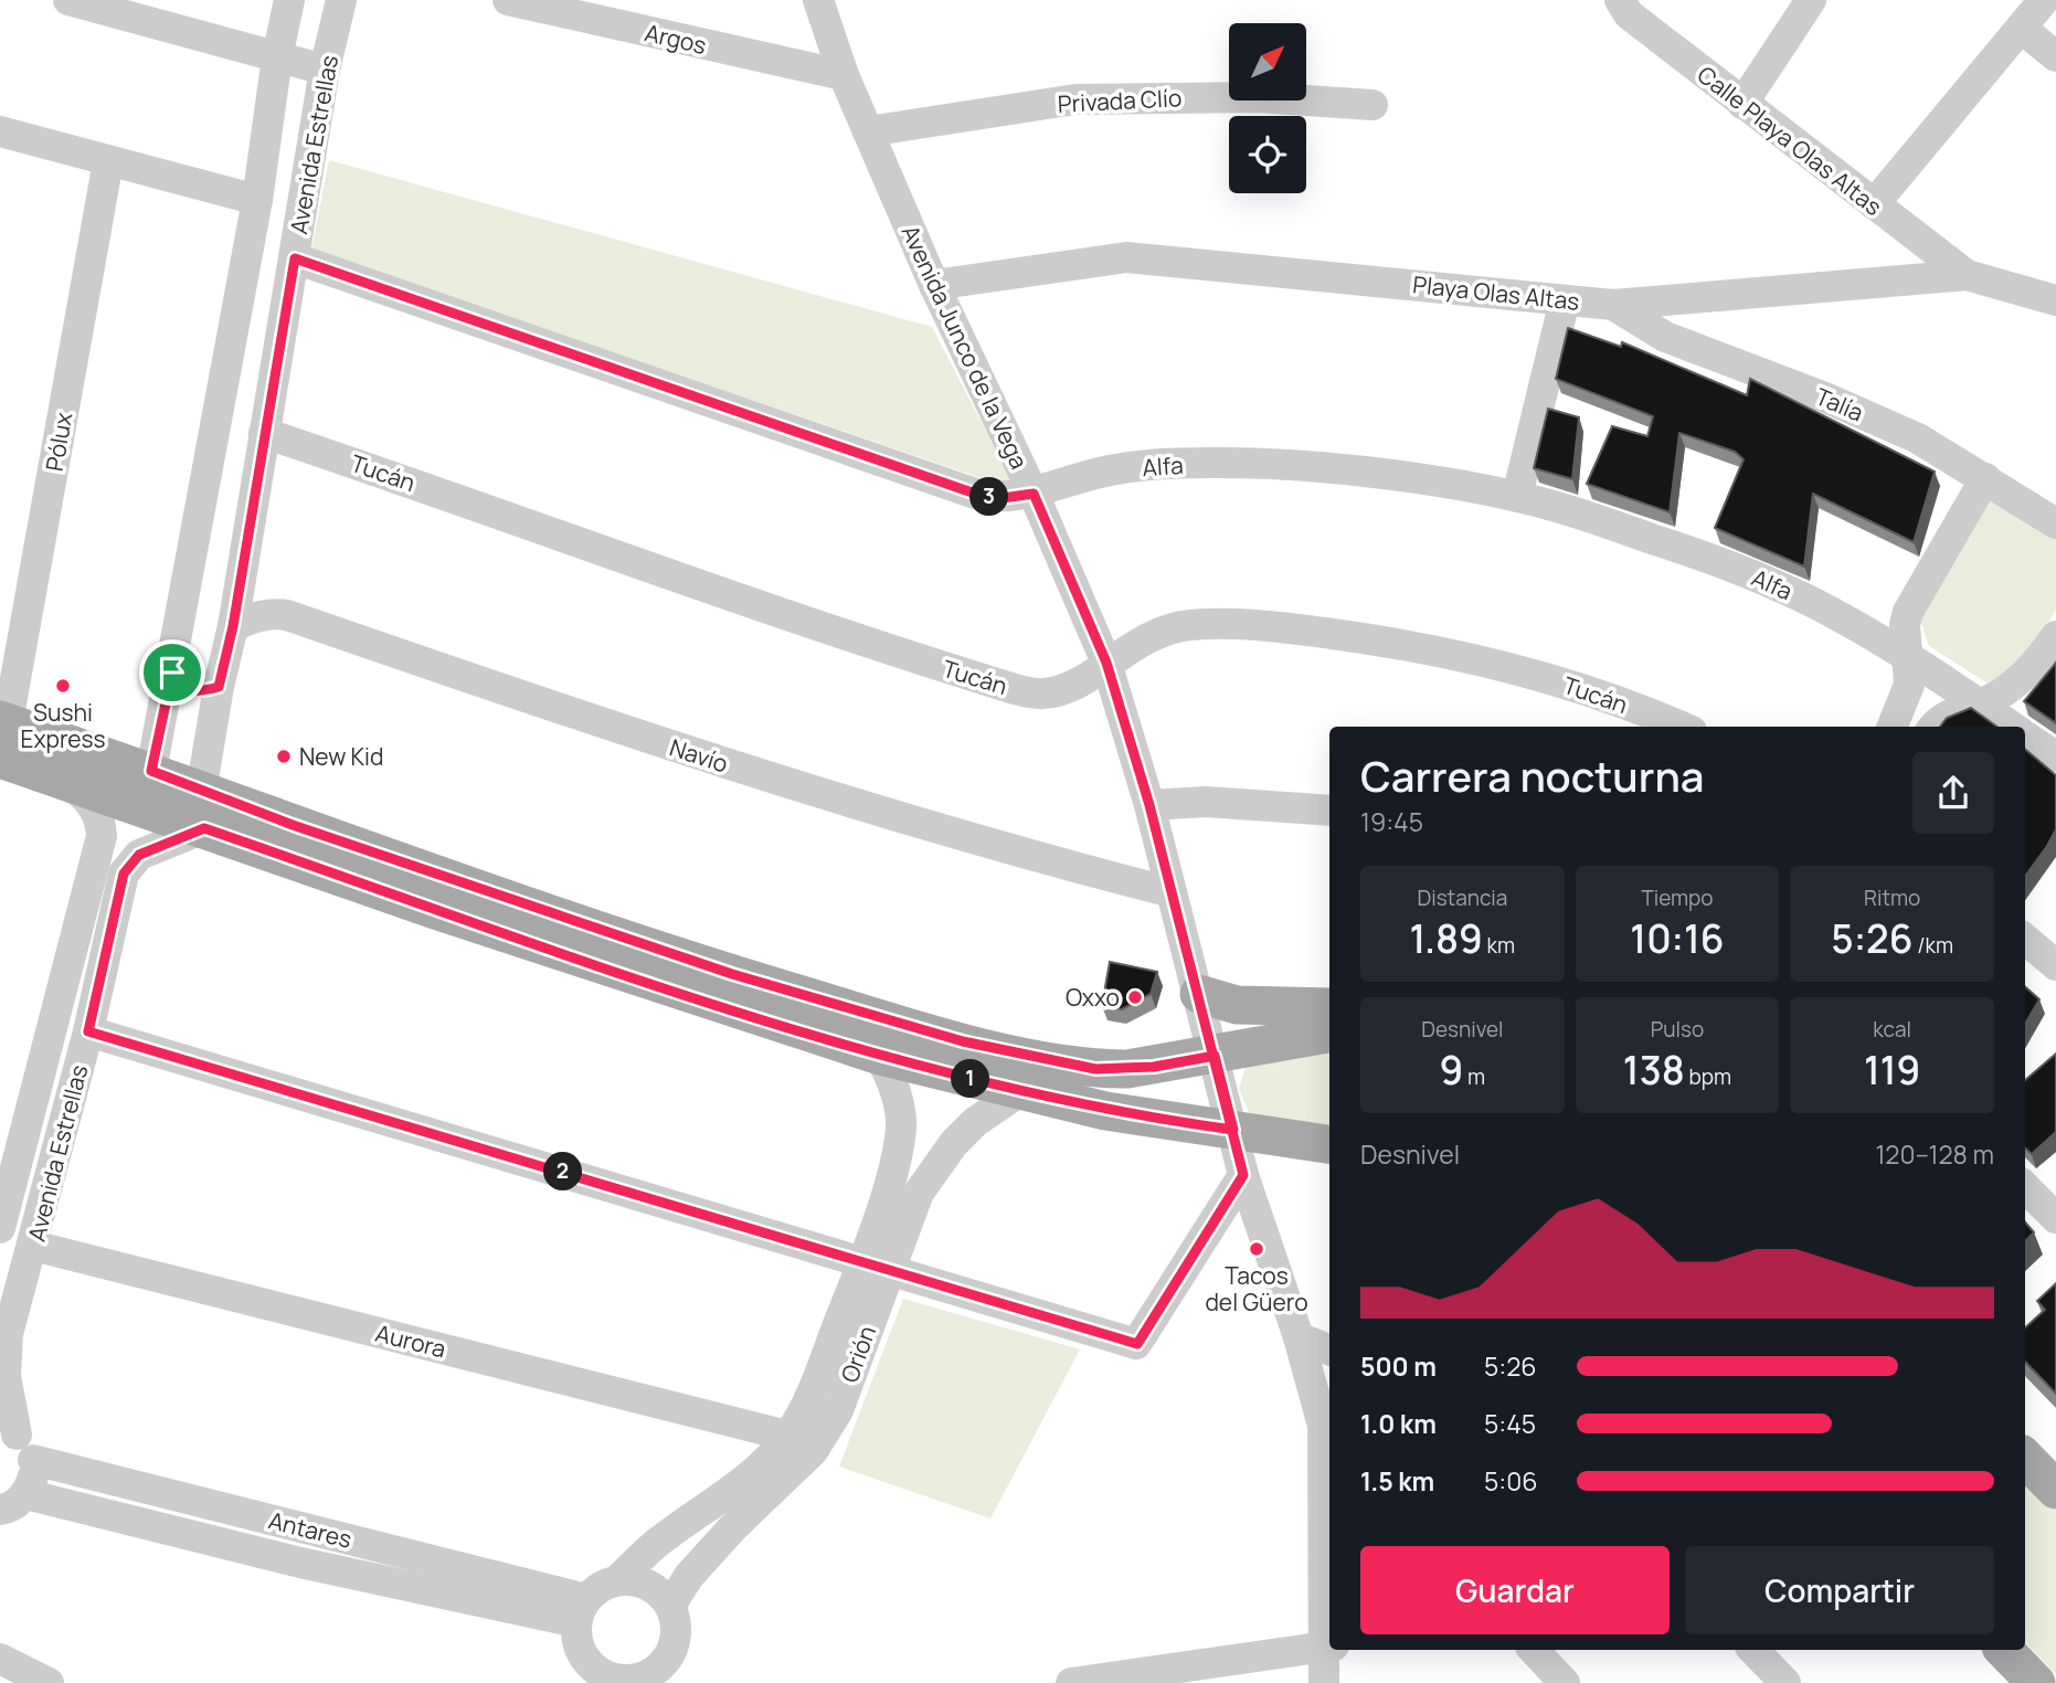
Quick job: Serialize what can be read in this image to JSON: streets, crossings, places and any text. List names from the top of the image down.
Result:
{
  "streets": {
    "street": [
      "Argos",
      "Privada Clío",
      "Calle Playa Olas Altas",
      "Avenida Estrellas",
      "Playa Olas Altas",
      "Avenida Junco de la Vega",
      "Talía",
      "Pólux",
      "Alfa",
      "Tucán",
      "Navío",
      "Aurora",
      "Orión",
      "Antares"
    ]
  },
  "crossings": [
    ["Argos", "Avenida Junco de la Vega"],
    ["Privada Clío", "Avenida Junco de la Vega"],
    ["Calle Playa Olas Altas", "Playa Olas Altas"],
    ["Avenida Estrellas", "Alfa"],
    ["Avenida Estrellas", "Tucán"],
    ["Avenida Estrellas", "Navío"],
    ["Avenida Estrellas", "Aurora"],
    ["Avenida Estrellas", "Antares"],
    ["Playa Olas Altas", "Avenida Junco de la Vega"],
    ["Playa Olas Altas", "Talía"],
    ["Avenida Junco de la Vega", "Alfa"],
    ["Avenida Junco de la Vega", "Tucán"],
    ["Avenida Junco de la Vega", "Navío"],
    ["Aurora", "Orión"],
    ["Orión", "Antares"]
  ],
  "places": [
    "Sushi Express",
    "New Kid",
    "Oxxo",
    "Tacos del Güero"
  ],
  "north": "top right",
  "page": {
    "pins": ["3", "1", "2"],
    "heading": ["Carrera nocturna", "19:45"],
    "stats": [
      ["Distancia", "1.89 km"],
      ["Tiempo", "10:16"],
      ["Ritmo", "5:26 /km"],
      ["Desnivel", "9 m"],
      ["Pulso", "138 bpm"],
      ["kcal", "119"]
    ],
    "chart": ["Desnivel", "120–128 m"],
    "list": [
      {
        "name": "500 m",
        "note": "5:26"
      },
      {
        "name": "1.0 km",
        "note": "5:45"
      },
      {
        "name": "1.5 km",
        "note": "5:06"
      }
    ],
    "buttons": ["Guardar", "Compartir"]
  }
}
